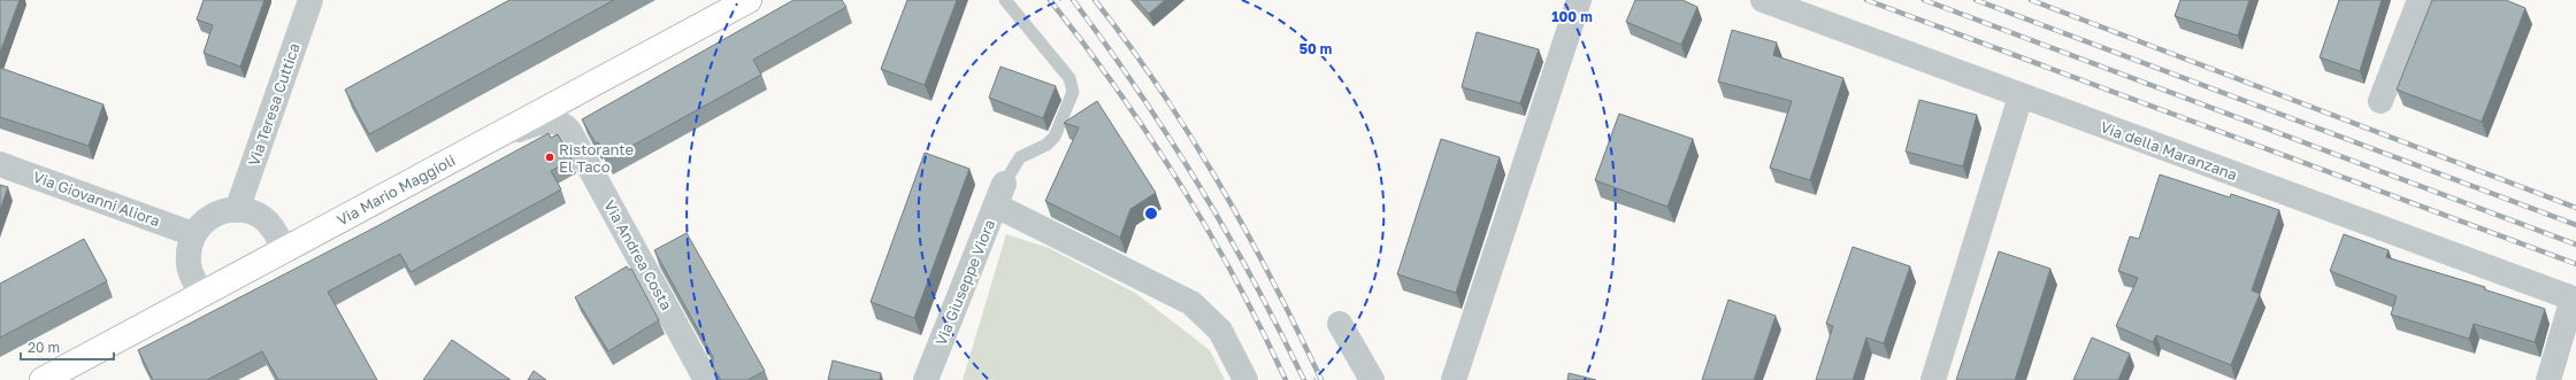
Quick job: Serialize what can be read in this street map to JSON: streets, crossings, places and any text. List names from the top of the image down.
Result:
{
  "streets": {
    "street": [
      "Via Teresa Cuttica",
      "Via della Maranzana",
      "Via Mario Maggioli",
      "Via Giovanni Aliora",
      "Via Andrea Costa",
      "Via Giuseppe Viora"
    ]
  },
  "crossings": [
    ["Via Mario Maggioli", "Via Andrea Costa"]
  ],
  "places": ["Ristorante El Taco"],
  "scale_bar": "20 m",
  "rings": ["100 m", "50 m"]
}
